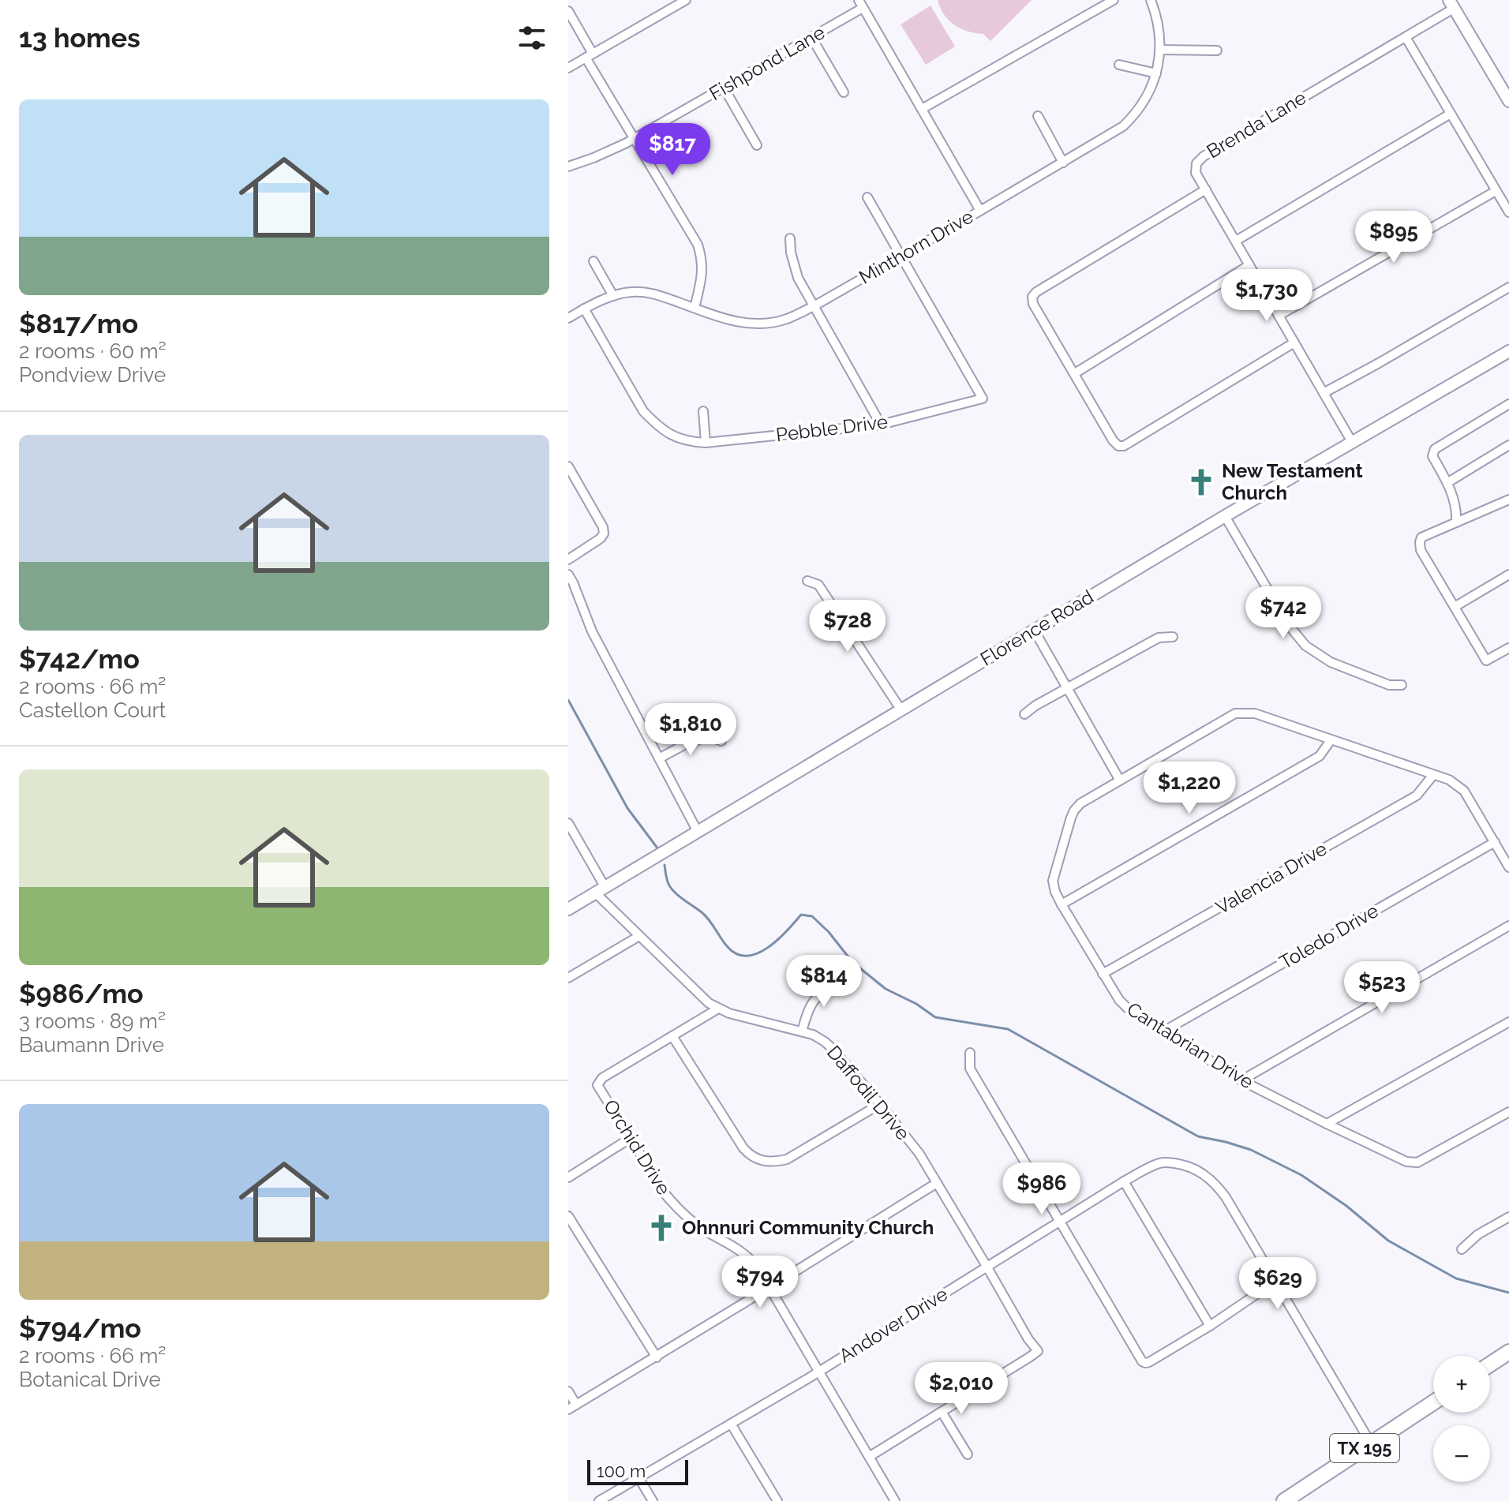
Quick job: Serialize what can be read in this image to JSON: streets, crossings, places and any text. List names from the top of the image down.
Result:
{
  "streets": {
    "highway": ["TX 195"],
    "street": [
      "Fishpond Lane",
      "Brenda Lane",
      "Minthorn Drive",
      "Pebble Drive",
      "Florence Road",
      "Valencia Drive",
      "Toledo Drive",
      "Cantabrian Drive",
      "Daffodil Drive",
      "Orchid Drive",
      "Andover Drive"
    ]
  },
  "crossings": [
    ["Minthorn Drive", "Pebble Drive"],
    ["Florence Road", "Daffodil Drive"],
    ["Valencia Drive", "Cantabrian Drive"],
    ["Toledo Drive", "Cantabrian Drive"],
    ["Daffodil Drive", "Orchid Drive"],
    ["Daffodil Drive", "Andover Drive"],
    ["Orchid Drive", "Andover Drive"]
  ],
  "places": {
    "church": ["New Testament Church", "Ohnnuri Community Church"]
  },
  "scale_bar": "100 m",
  "page": {
    "heading": "13 homes",
    "list": [
      {
        "name": "$817/mo",
        "note": "2 rooms · 60 m² · Pondview Drive"
      },
      {
        "name": "$742/mo",
        "note": "2 rooms · 66 m² · Castellon Court"
      },
      {
        "name": "$986/mo",
        "note": "3 rooms · 89 m² · Baumann Drive"
      },
      {
        "name": "$794/mo",
        "note": "2 rooms · 66 m² · Botanical Drive"
      }
    ],
    "price": [
      "$817",
      "$895",
      "$1,730",
      "$742",
      "$728",
      "$1,810",
      "$1,220",
      "$814",
      "$523",
      "$986",
      "$794",
      "$629",
      "$2,010"
    ],
    "map_buttons": ["+", "−"],
    "scale": "100 m"
  }
}
